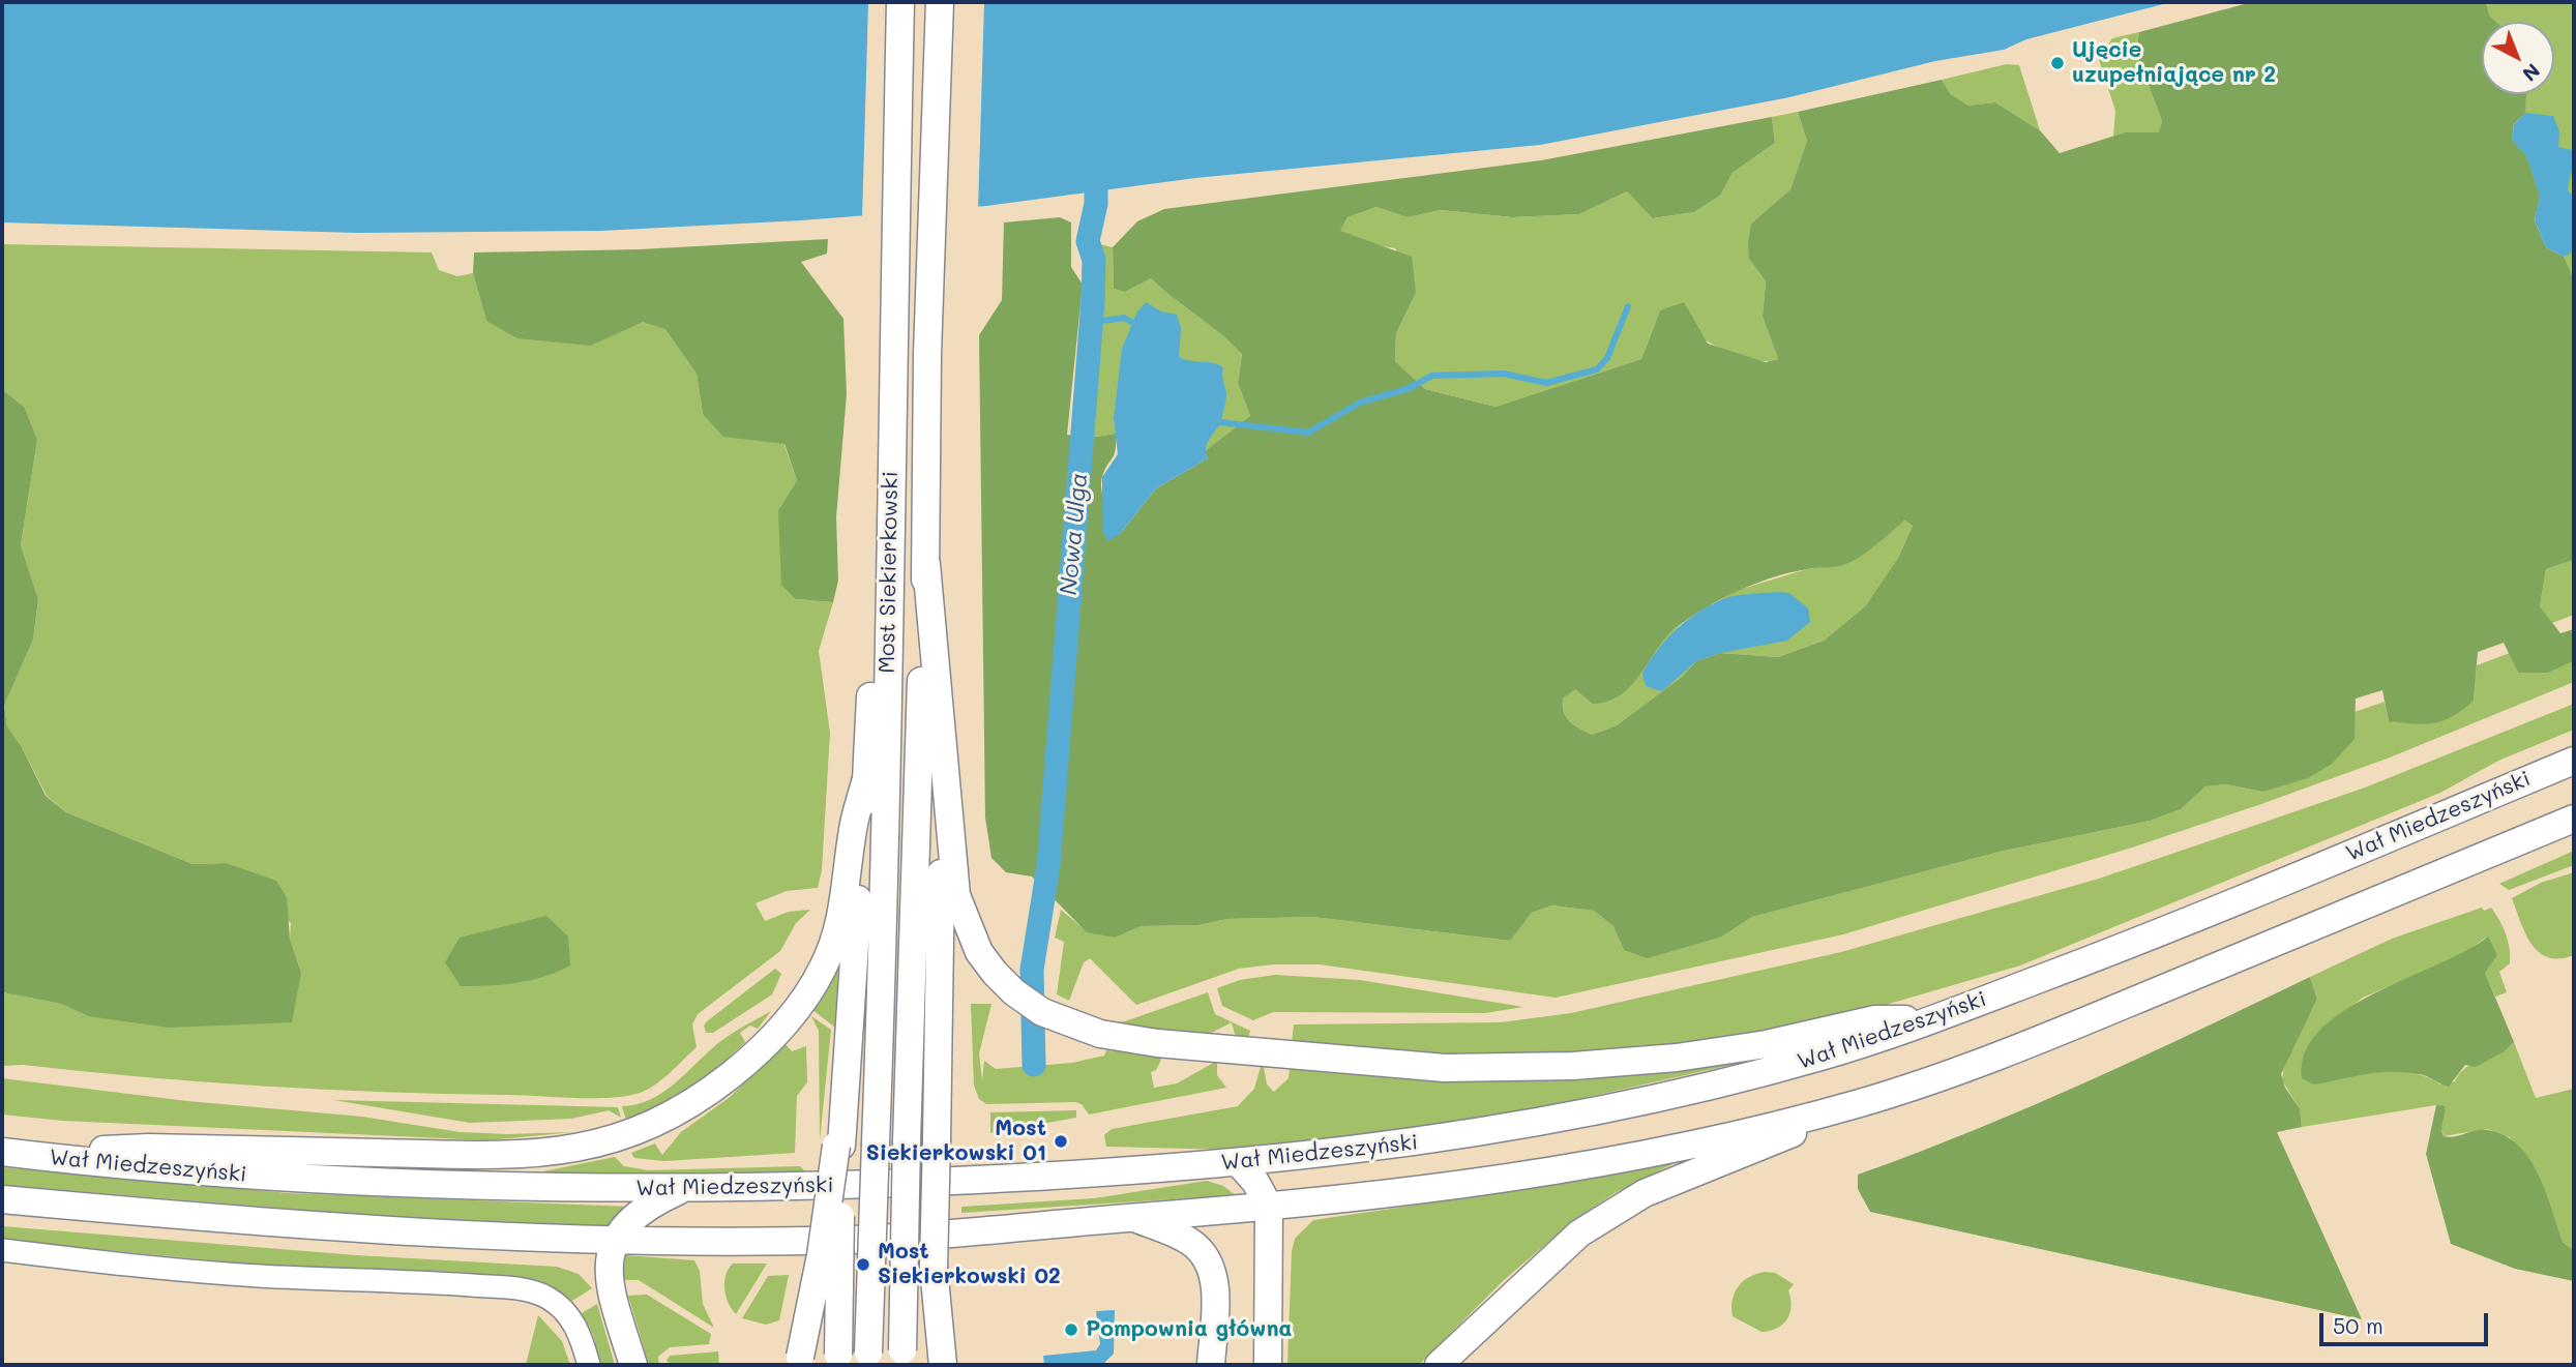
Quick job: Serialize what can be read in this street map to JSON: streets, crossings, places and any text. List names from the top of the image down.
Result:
{
  "streets": {
    "main road": ["Most Siekierkowski", "Wał Miedzeszyński"]
  },
  "water": ["Nowa Ulga"],
  "places": [
    "Ujęcie uzupełniające nr 2",
    "Most Siekierkowski 01",
    "Most Siekierkowski 02",
    "Pompownia główna"
  ],
  "scale_bar": "50 m",
  "north": "bottom right"
}
